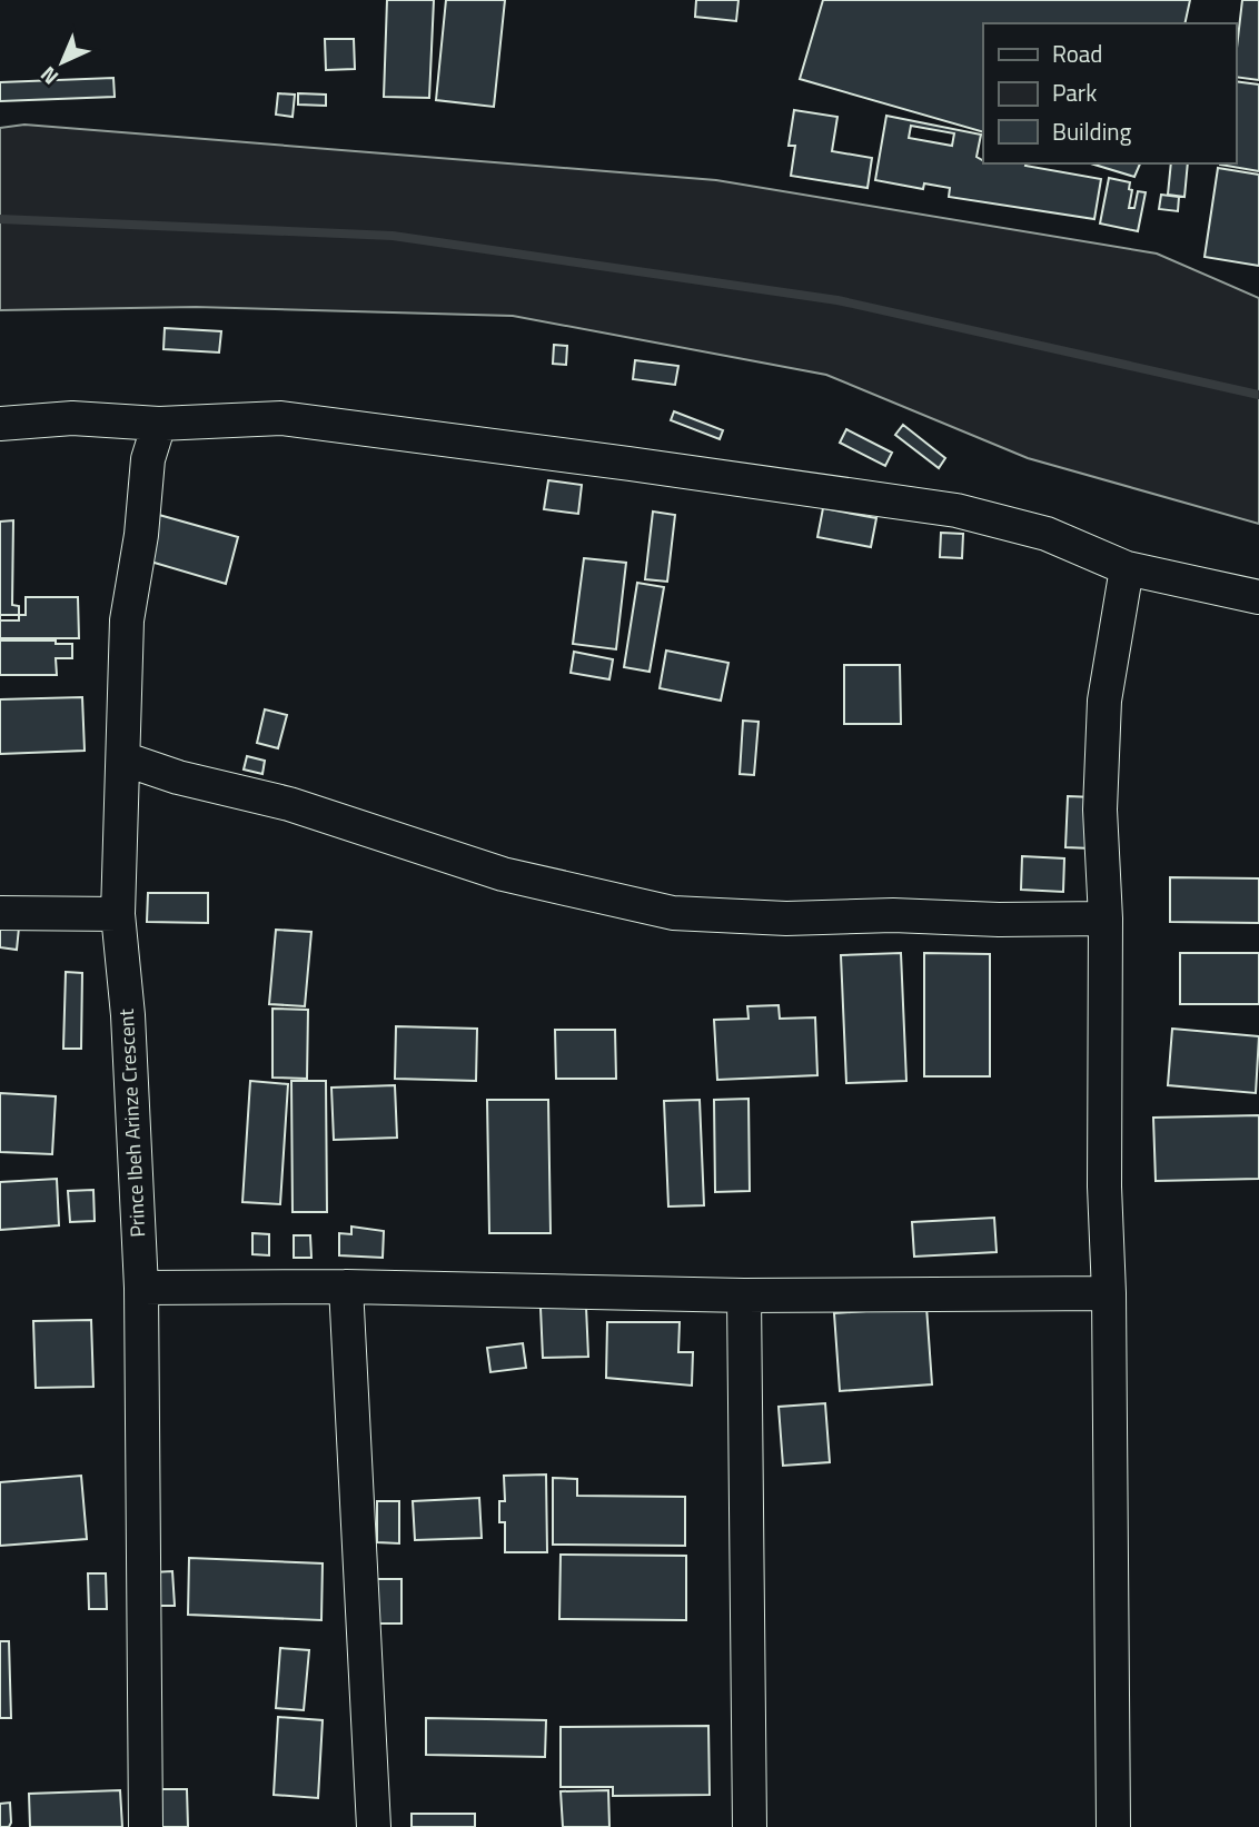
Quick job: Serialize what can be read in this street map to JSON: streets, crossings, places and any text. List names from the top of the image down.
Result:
{
  "streets": {
    "street": ["Prince Ibeh Arinze Crescent"]
  },
  "legend": ["Road", "Park", "Building"],
  "north": "bottom left"
}
